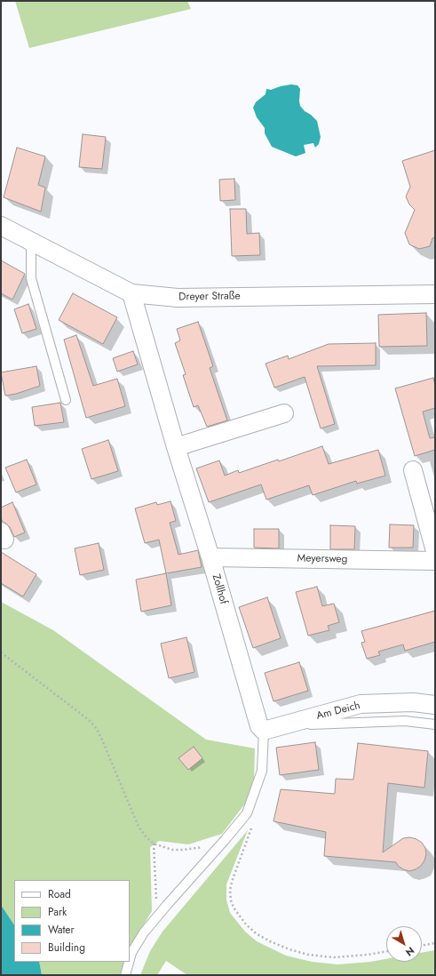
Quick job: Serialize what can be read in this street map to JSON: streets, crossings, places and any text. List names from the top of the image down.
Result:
{
  "streets": {
    "street": [
      "Dreyer Straße",
      "Meyersweg",
      "Zollhof",
      "Am Deich"
    ]
  },
  "crossings": [
    ["Dreyer Straße", "Zollhof"],
    ["Meyersweg", "Zollhof"],
    ["Zollhof", "Am Deich"]
  ],
  "legend": [
    "Road",
    "Park",
    "Water",
    "Building"
  ],
  "north": "bottom right"
}
